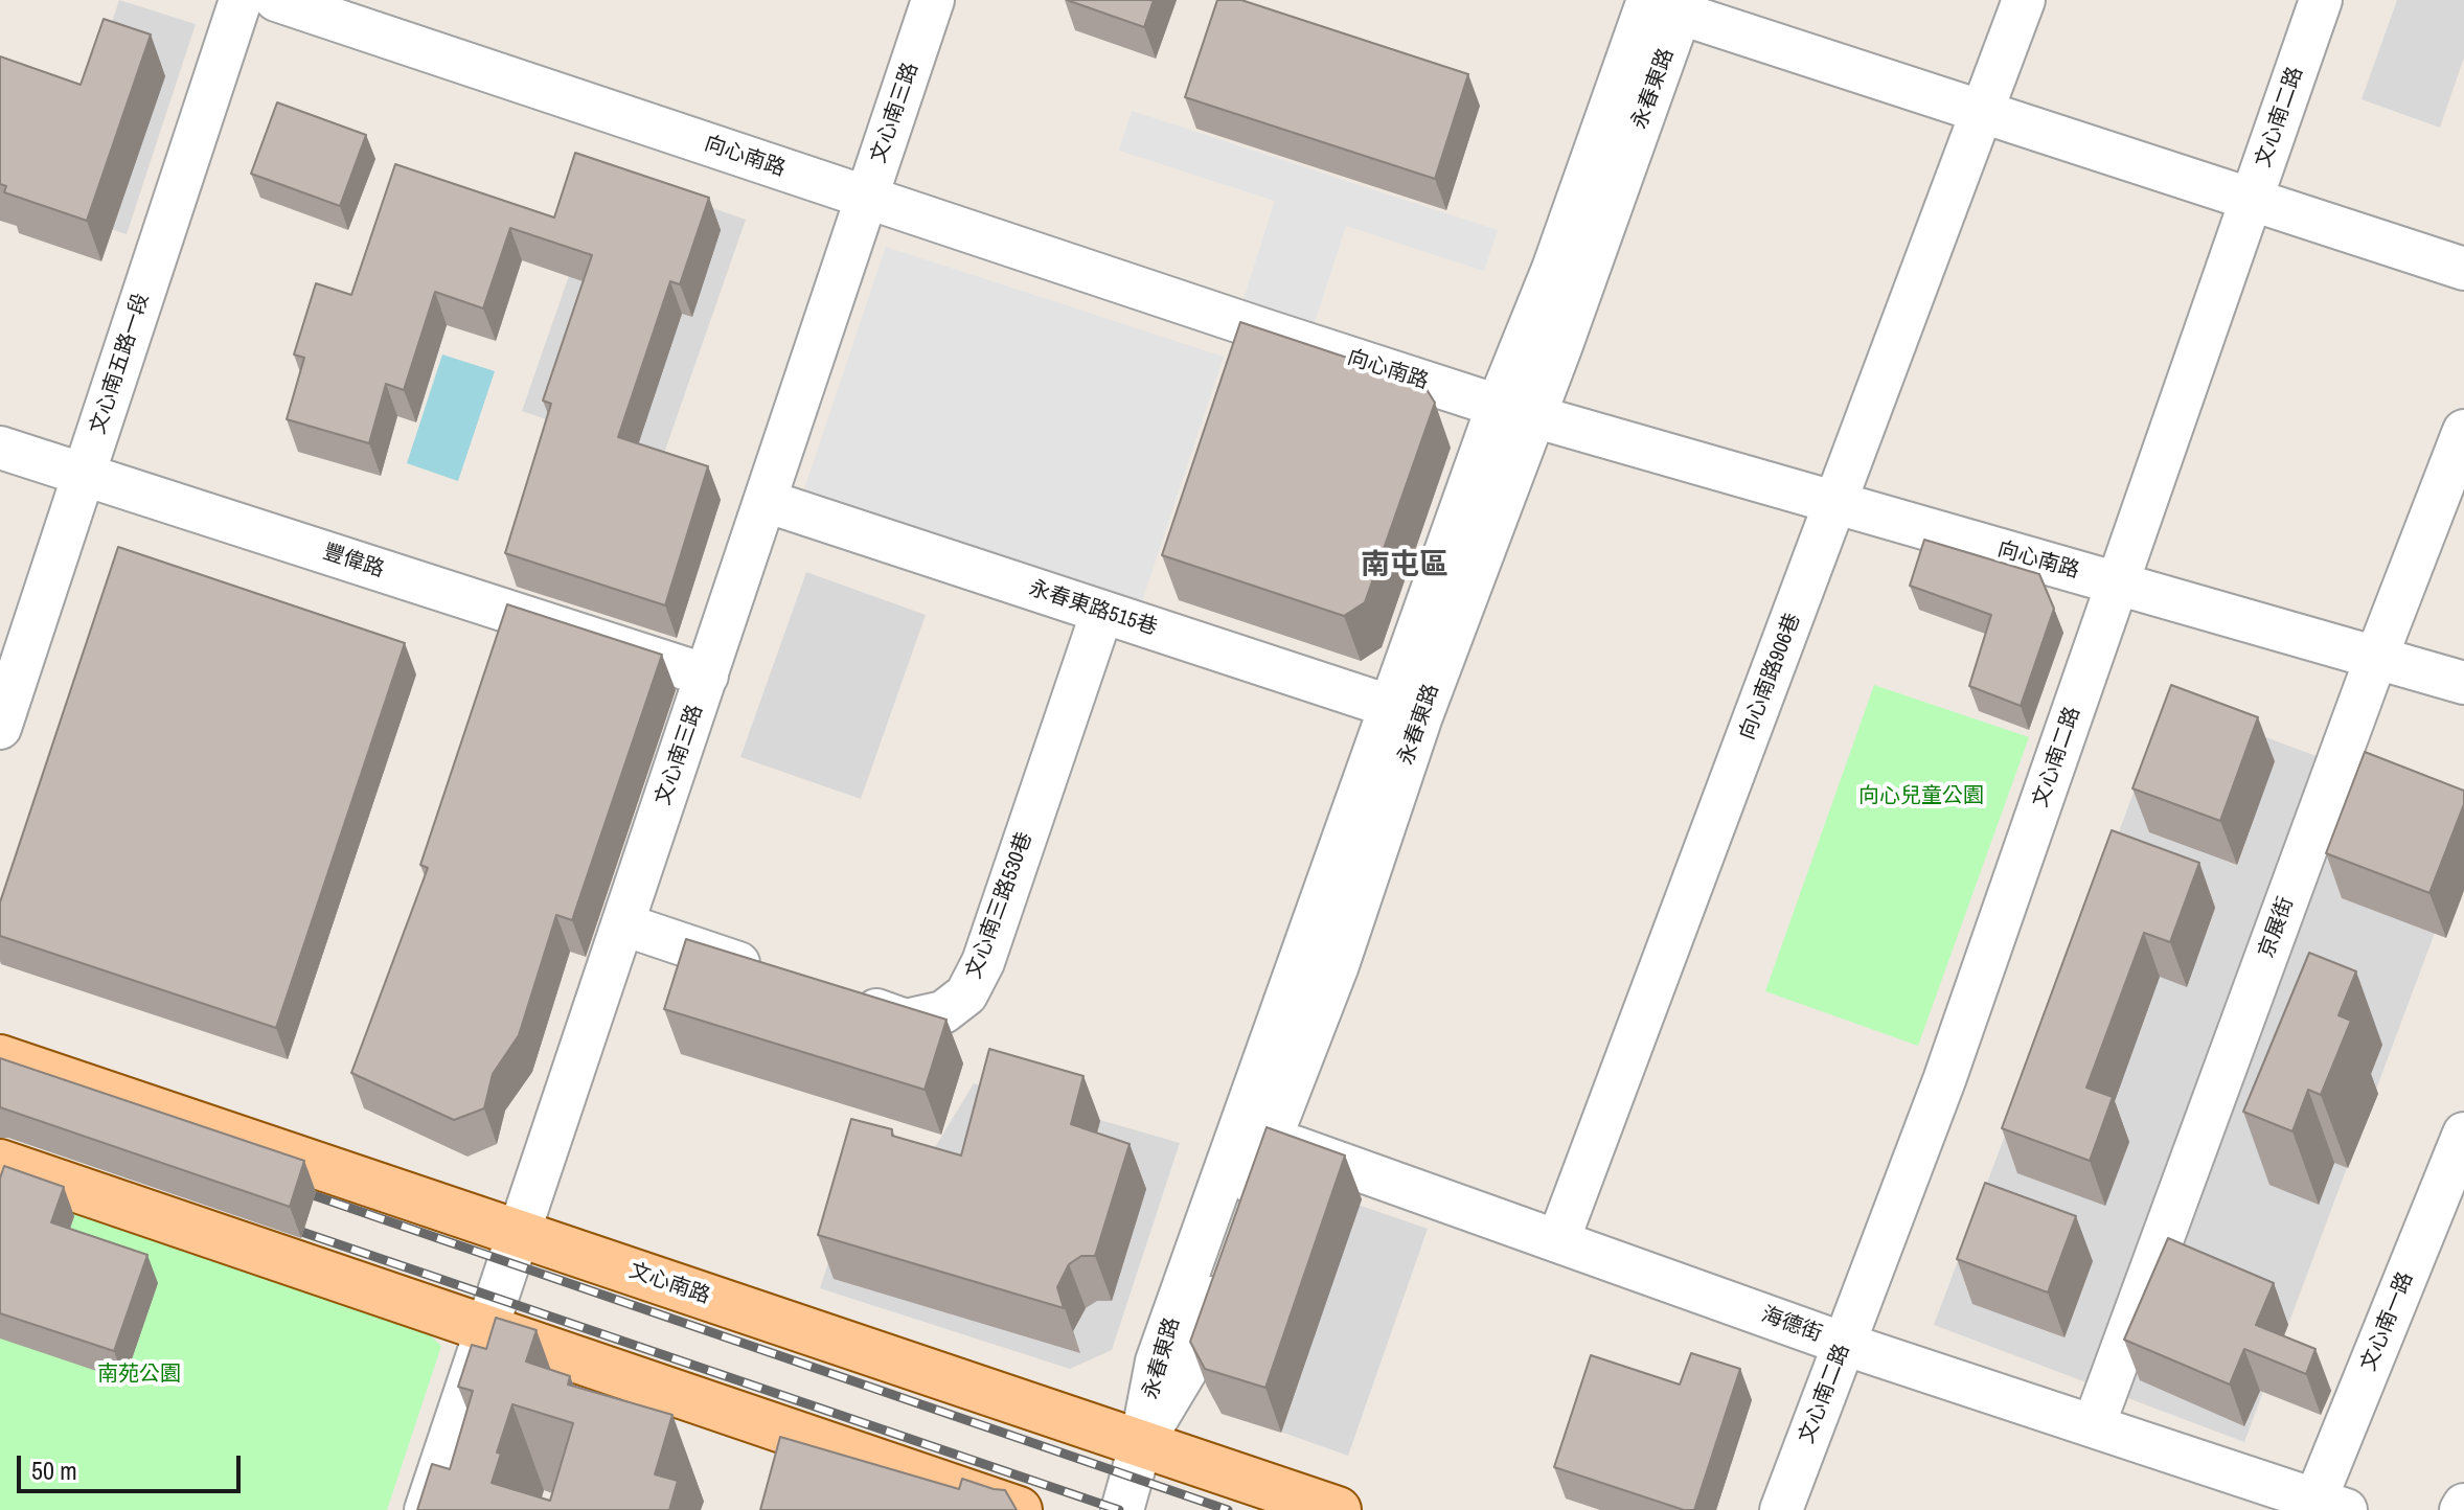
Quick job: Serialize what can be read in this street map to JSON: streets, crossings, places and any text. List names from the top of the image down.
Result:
{
  "streets": {
    "main road": ["文心南路"],
    "street": [
      "永春東路",
      "文心南三路",
      "文心南二路",
      "向心南路",
      "文心南五路一段",
      "豐偉路",
      "永春東路515巷",
      "向心南路906巷",
      "文心南三路530巷",
      "京展街",
      "文心南一路",
      "海德街"
    ]
  },
  "crossings": [
    ["永春東路", "向心南路"],
    ["永春東路", "永春東路515巷"],
    ["永春東路", "文心南路"],
    ["永春東路", "海德街"],
    ["文心南三路", "向心南路"],
    ["文心南三路", "豐偉路"],
    ["文心南三路", "永春東路515巷"],
    ["文心南三路", "文心南路"],
    ["文心南二路", "向心南路"],
    ["文心南二路", "海德街"],
    ["向心南路", "向心南路906巷"],
    ["向心南路", "京展街"],
    ["文心南五路一段", "豐偉路"],
    ["永春東路515巷", "文心南三路530巷"],
    ["向心南路906巷", "海德街"],
    ["京展街", "海德街"],
    ["文心南一路", "海德街"]
  ],
  "districts": ["南屯區"],
  "parks": ["向心兒童公園", "南苑公園"],
  "scale_bar": "50 m"
}
